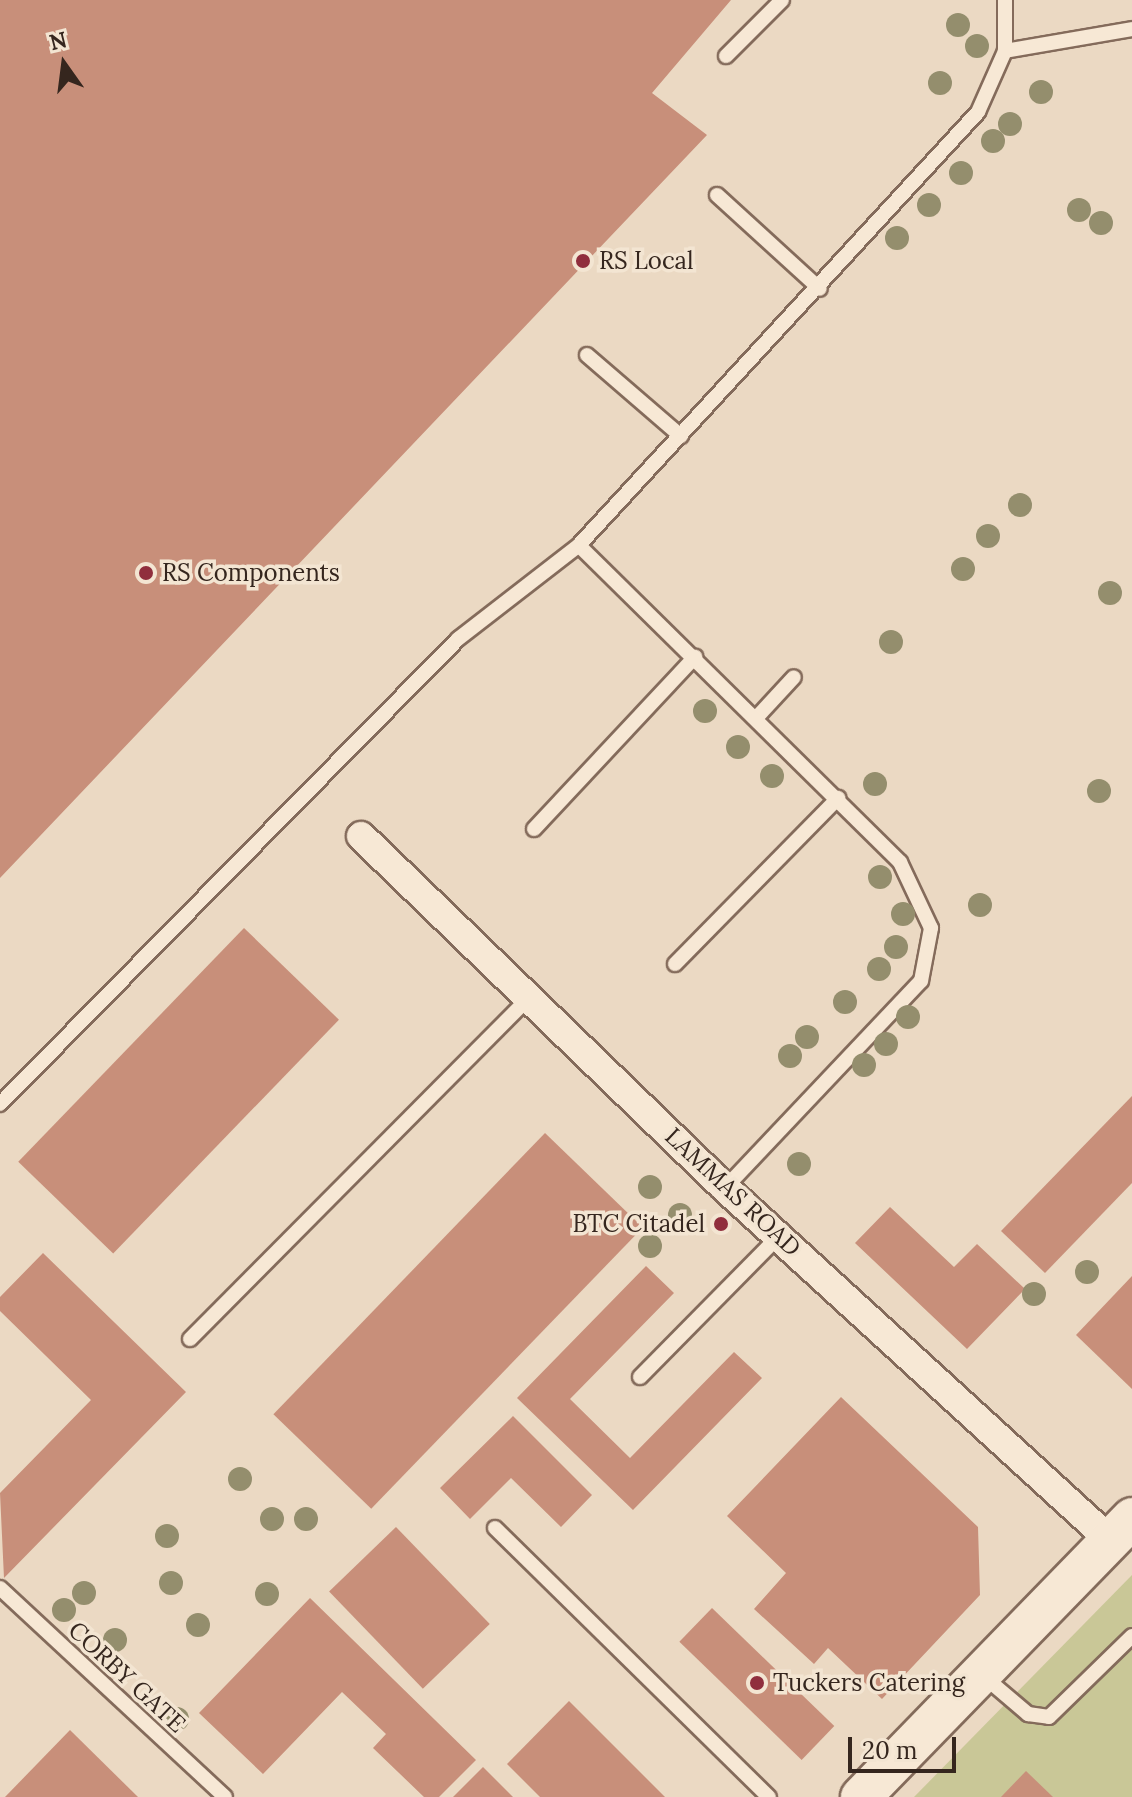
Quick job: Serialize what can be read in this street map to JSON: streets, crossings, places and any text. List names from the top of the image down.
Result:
{
  "streets": {
    "street": ["LAMMAS ROAD"],
    "lane": ["CORBY GATE"]
  },
  "places": [
    "RS Local",
    "RS Components",
    "BTC Citadel",
    "Tuckers Catering"
  ],
  "scale_bar": "20 m",
  "north": "top"
}
